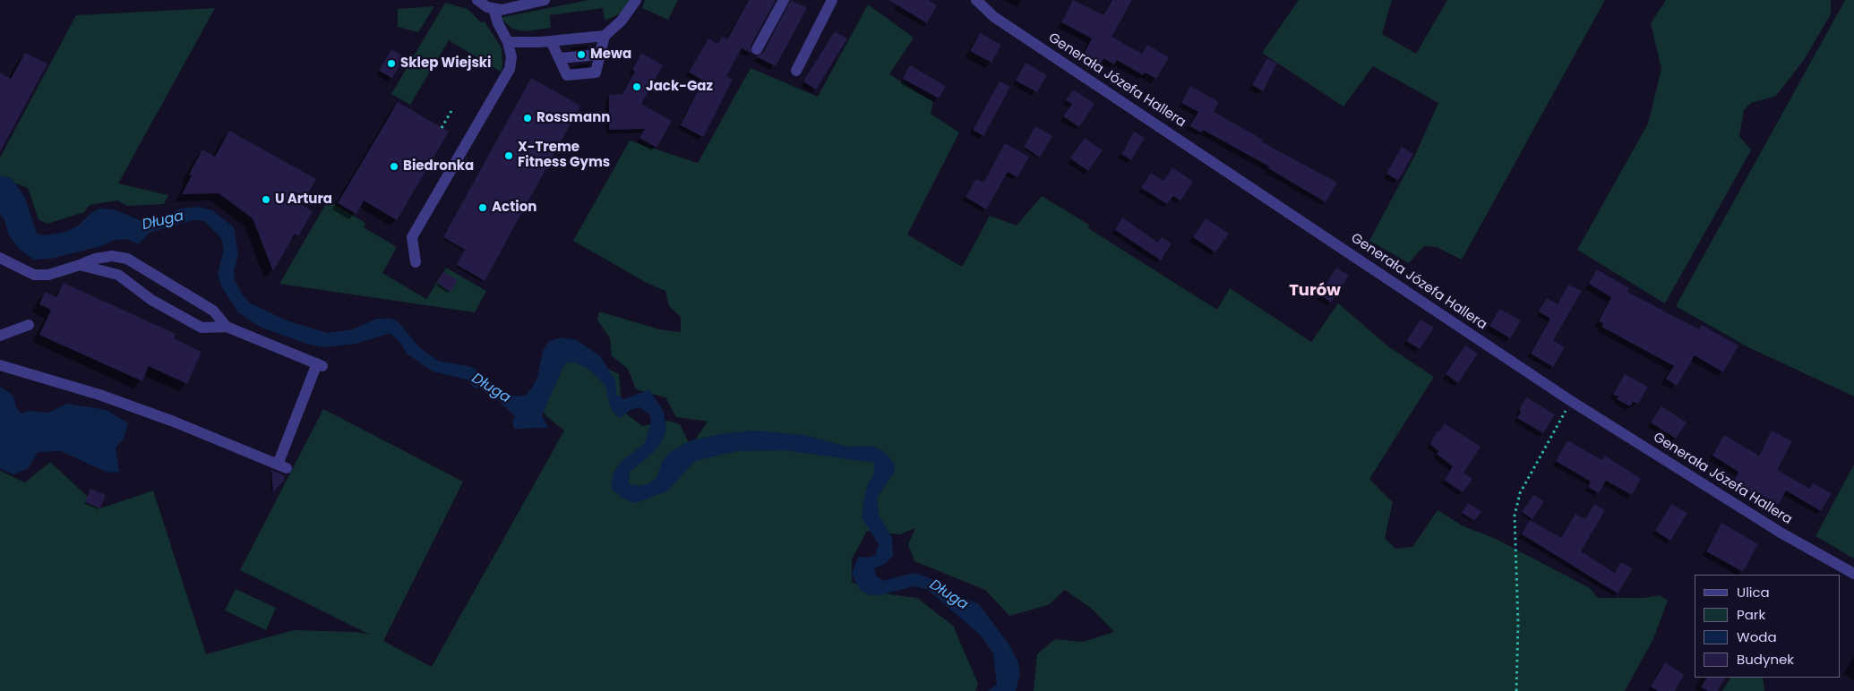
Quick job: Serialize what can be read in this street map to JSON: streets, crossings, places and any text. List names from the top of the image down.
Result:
{
  "streets": {
    "street": ["Generała Józefa Hallera"]
  },
  "districts": ["Turów"],
  "water": ["Długa"],
  "places": [
    "Mewa",
    "Sklep Wiejski",
    "Jack-Gaz",
    "Rossmann",
    "X-Treme Fitness Gyms",
    "Biedronka",
    "U Artura",
    "Action"
  ],
  "legend": [
    "Ulica",
    "Park",
    "Woda",
    "Budynek"
  ]
}
